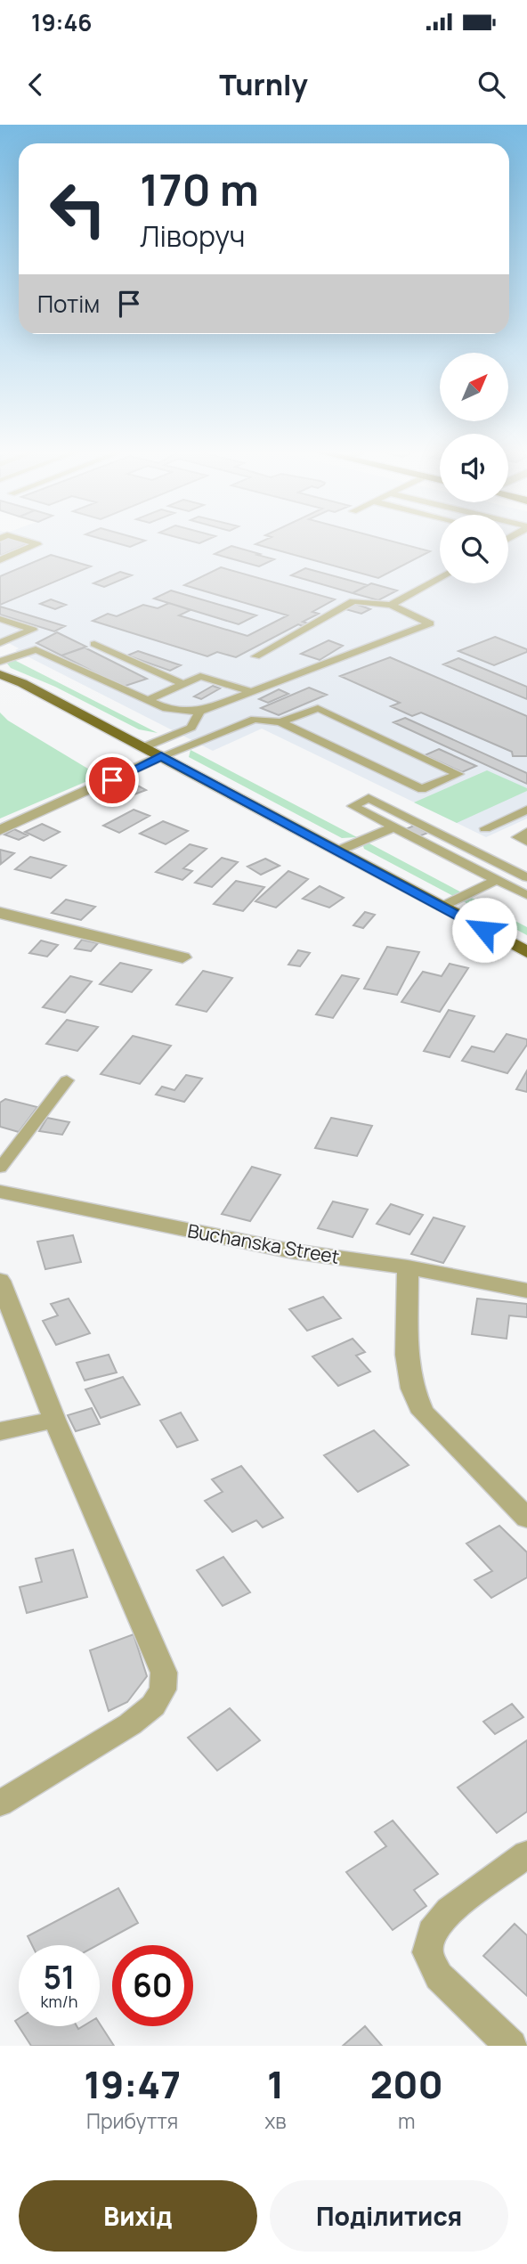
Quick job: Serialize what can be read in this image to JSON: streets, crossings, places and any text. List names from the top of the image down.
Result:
{
  "streets": {
    "street": ["Buchanska Street"]
  },
  "north": "top right",
  "page": {
    "status": "19:46",
    "header": "Turnly",
    "turn": ["170 m", "Ліворуч"],
    "then": "Потім",
    "speed": "51 km/h",
    "limit": "60",
    "eta": [
      "19:47",
      "Прибуття",
      "1",
      "хв",
      "200",
      "m"
    ],
    "buttons": ["Вихід", "Поділитися"]
  }
}
